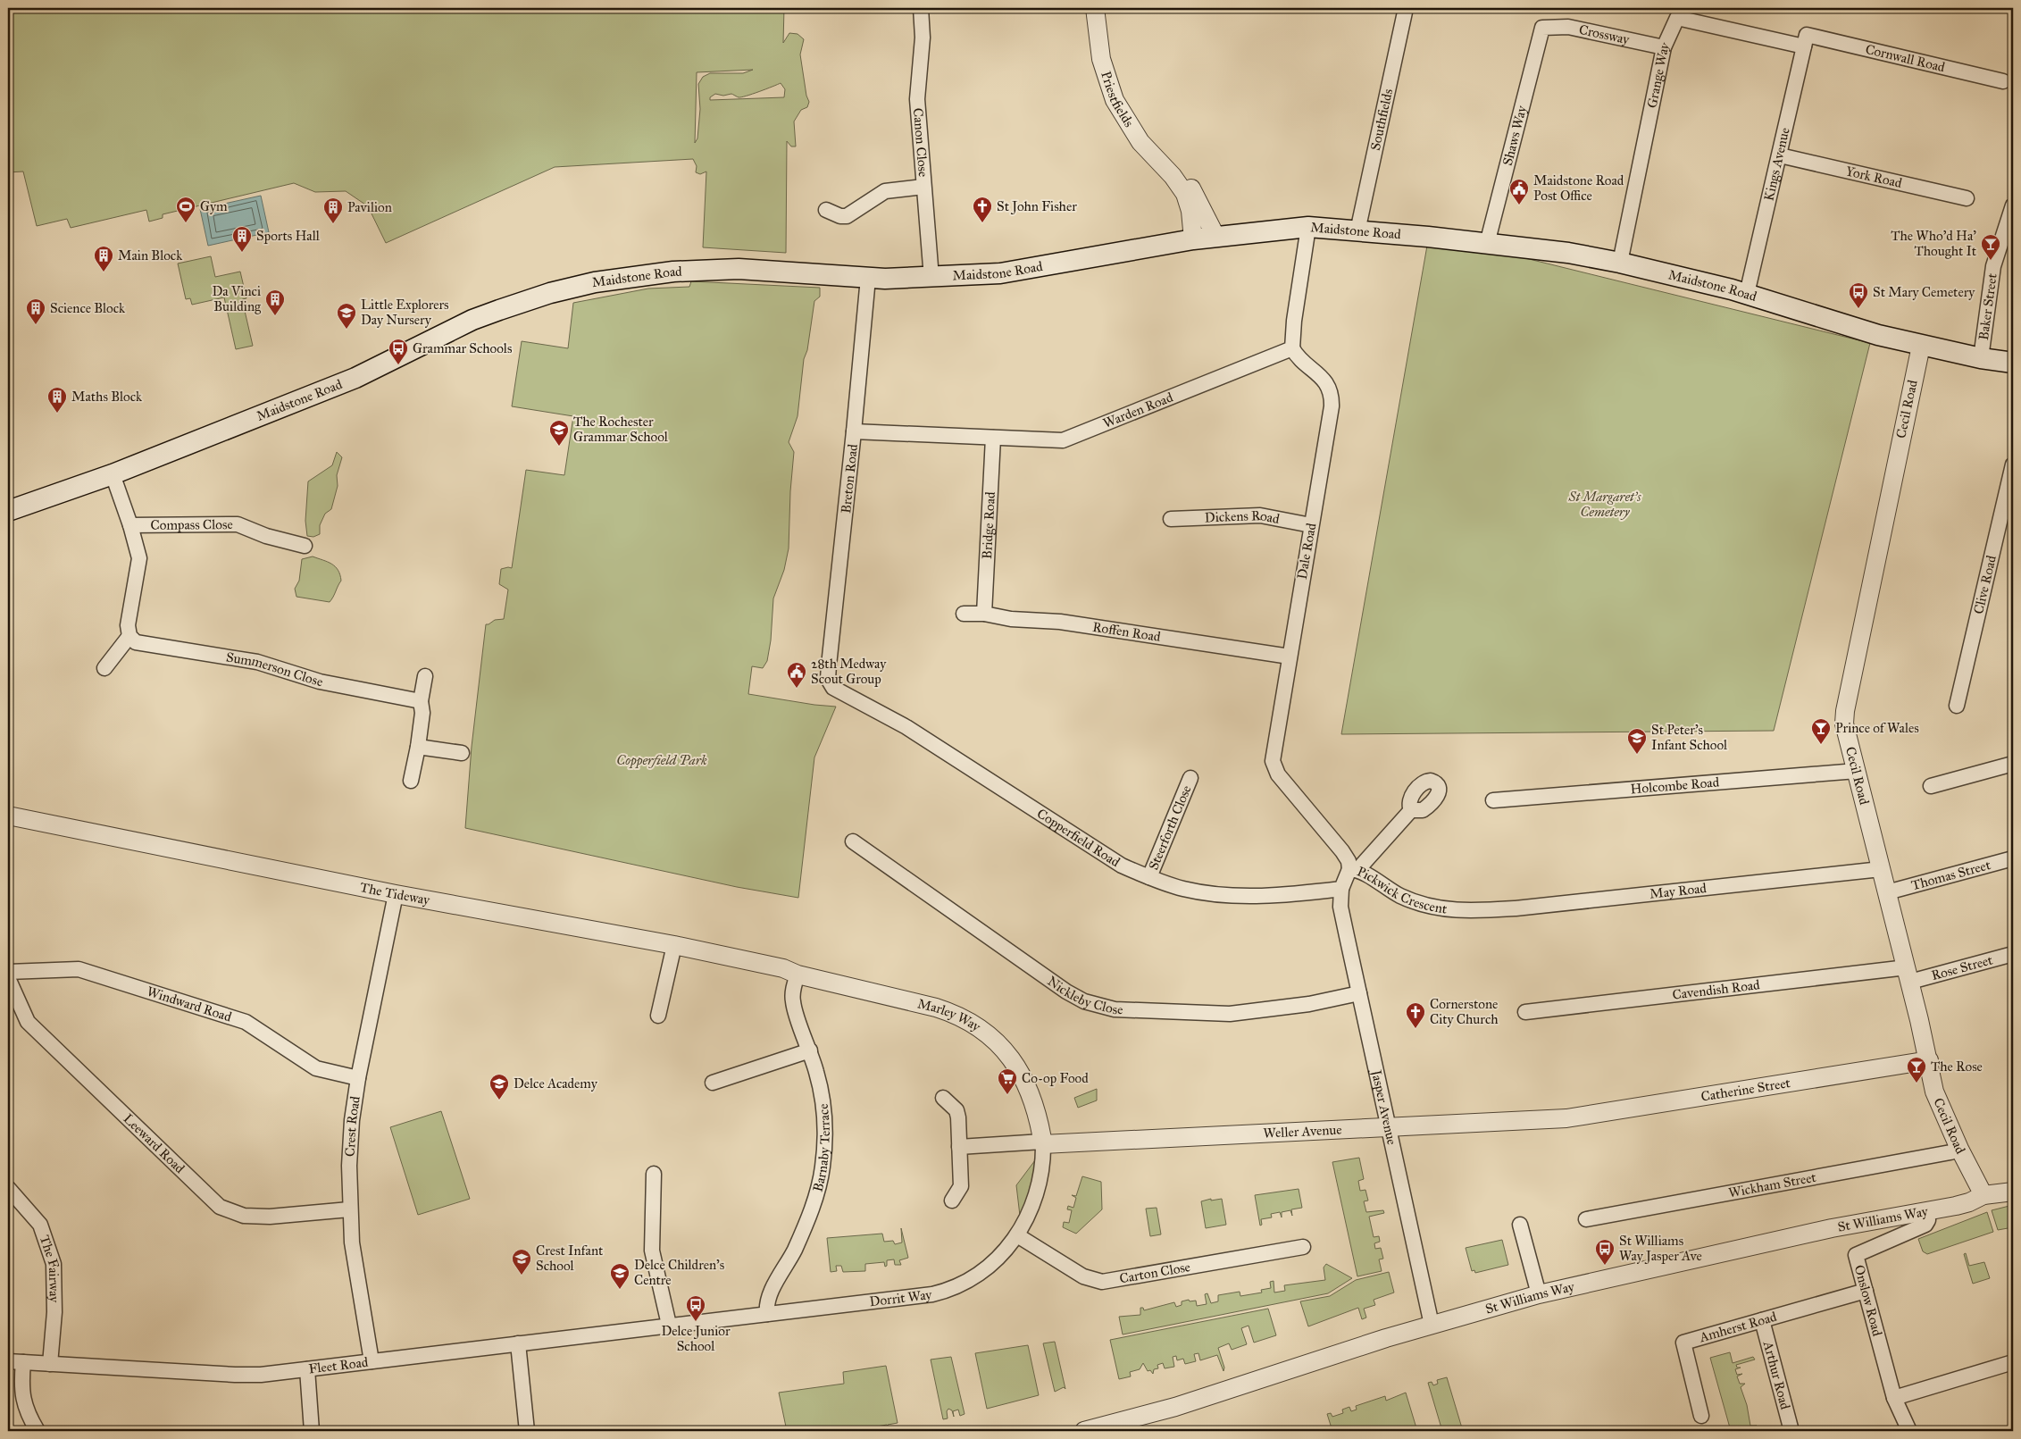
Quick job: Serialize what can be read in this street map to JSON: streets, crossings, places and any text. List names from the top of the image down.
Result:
{
  "streets": {
    "main road": ["Maidstone Road"],
    "street": [
      "Crossway",
      "Cornwall Road",
      "Grange Way",
      "Priestfields",
      "Southfields",
      "Shaws Way",
      "Canon Close",
      "Kings Avenue",
      "York Road",
      "Baker Street",
      "Cecil Road",
      "Warden Road",
      "Breton Road",
      "Dickens Road",
      "Compass Close",
      "Bridge Road",
      "Dale Road",
      "Clive Road",
      "Roffen Road",
      "Summerson Close",
      "Holcombe Road",
      "Steerforth Close",
      "Copperfield Road",
      "Thomas Street",
      "Pickwick Crescent",
      "May Road",
      "The Tideway",
      "Rose Street",
      "Cavendish Road",
      "Nickleby Close",
      "Windward Road",
      "Marley Way",
      "Catherine Street",
      "Jasper Avenue",
      "Crest Road",
      "Weller Avenue",
      "Leeward Road",
      "Barnaby Terrace",
      "Wickham Street",
      "St Williams Way",
      "The Fairway",
      "Carton Close",
      "Dorrit Way",
      "Onslow Road",
      "Amherst Road",
      "Fleet Road",
      "Arthur Road"
    ]
  },
  "crossings": [
    ["Crossway", "Grange Way"],
    ["Crossway", "Shaws Way"],
    ["Cornwall Road", "Grange Way"],
    ["Cornwall Road", "Kings Avenue"],
    ["Grange Way", "Kings Avenue"],
    ["Grange Way", "Maidstone Road"],
    ["Priestfields", "Maidstone Road"],
    ["Southfields", "Maidstone Road"],
    ["Shaws Way", "Maidstone Road"],
    ["Canon Close", "Maidstone Road"],
    ["Kings Avenue", "York Road"],
    ["Kings Avenue", "Maidstone Road"],
    ["Maidstone Road", "Baker Street"],
    ["Maidstone Road", "Cecil Road"],
    ["Maidstone Road", "Breton Road"],
    ["Cecil Road", "Holcombe Road"],
    ["Cecil Road", "Thomas Street"],
    ["Cecil Road", "May Road"],
    ["Cecil Road", "Rose Street"],
    ["Cecil Road", "Cavendish Road"],
    ["Cecil Road", "Catherine Street"],
    ["Cecil Road", "Wickham Street"],
    ["Cecil Road", "St Williams Way"],
    ["Warden Road", "Breton Road"],
    ["Warden Road", "Bridge Road"],
    ["Warden Road", "Dale Road"],
    ["Breton Road", "Copperfield Road"],
    ["Dickens Road", "Dale Road"],
    ["Bridge Road", "Roffen Road"],
    ["Dale Road", "Roffen Road"],
    ["Dale Road", "Pickwick Crescent"],
    ["Steerforth Close", "Copperfield Road"],
    ["Copperfield Road", "Jasper Avenue"],
    ["Pickwick Crescent", "May Road"],
    ["The Tideway", "Marley Way"],
    ["The Tideway", "Crest Road"],
    ["The Tideway", "Barnaby Terrace"],
    ["Rose Street", "Cavendish Road"],
    ["Nickleby Close", "Jasper Avenue"],
    ["Windward Road", "Crest Road"],
    ["Marley Way", "Weller Avenue"],
    ["Marley Way", "Barnaby Terrace"],
    ["Marley Way", "Dorrit Way"],
    ["Catherine Street", "Weller Avenue"],
    ["Jasper Avenue", "Weller Avenue"],
    ["Jasper Avenue", "St Williams Way"],
    ["Crest Road", "Leeward Road"],
    ["Crest Road", "Fleet Road"],
    ["Weller Avenue", "Dorrit Way"],
    ["Barnaby Terrace", "Dorrit Way"],
    ["St Williams Way", "Onslow Road"],
    ["The Fairway", "Fleet Road"],
    ["Carton Close", "Dorrit Way"],
    ["Dorrit Way", "Fleet Road"],
    ["Onslow Road", "Amherst Road"],
    ["Amherst Road", "Arthur Road"]
  ],
  "parks": ["St Margaret's Cemetery", "Copperfield Park"],
  "places": {
    "public building": ["Maidstone Road Post Office", "28th Medway Scout Group"],
    "sports": ["Gym"],
    "church": ["St John Fisher", "Cornerstone City Church"],
    "building": [
      "Pavilion",
      "Sports Hall",
      "Main Block",
      "Da Vinci Building",
      "Science Block",
      "Maths Block"
    ],
    "bar": ["The Who'd Ha' Thought It", "Prince of Wales", "The Rose"],
    "bus stop": [
      "St Mary Cemetery",
      "Grammar Schools",
      "St Williams Way Jasper Ave",
      "Delce Junior School"
    ],
    "school or university": [
      "Little Explorers Day Nursery",
      "The Rochester Grammar School",
      "St Peter's Infant School",
      "Delce Academy",
      "Crest Infant School",
      "Delce Children's Centre"
    ],
    "supermarket": ["Co-op Food"]
  }
}
